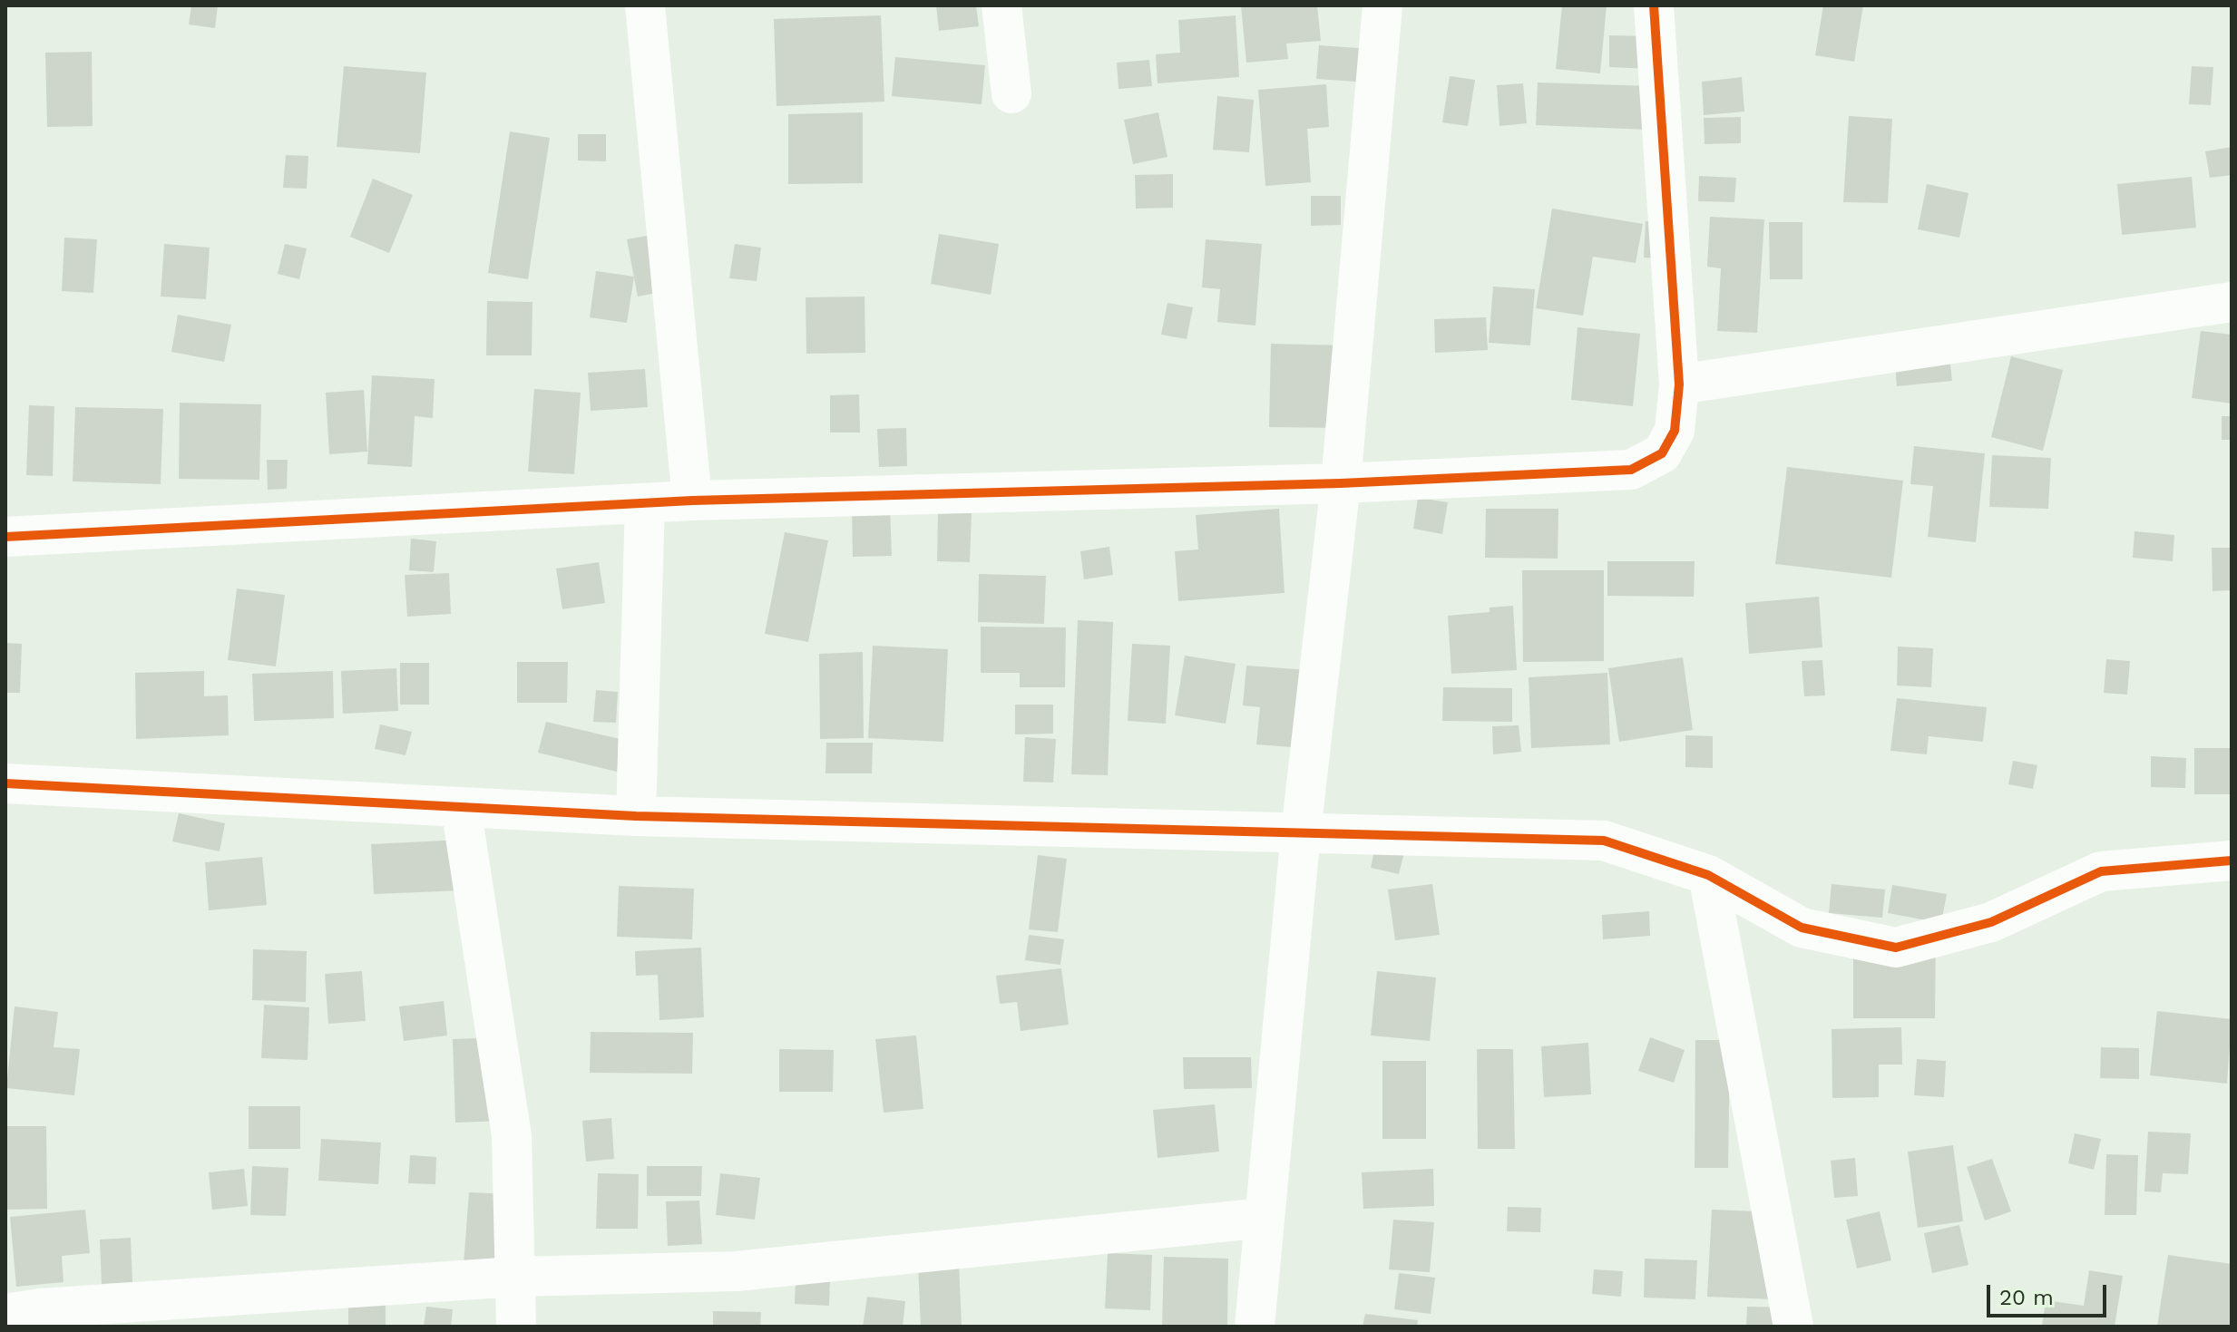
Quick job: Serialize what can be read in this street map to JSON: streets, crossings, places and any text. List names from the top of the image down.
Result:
{
  "scale_bar": "20 m"
}
